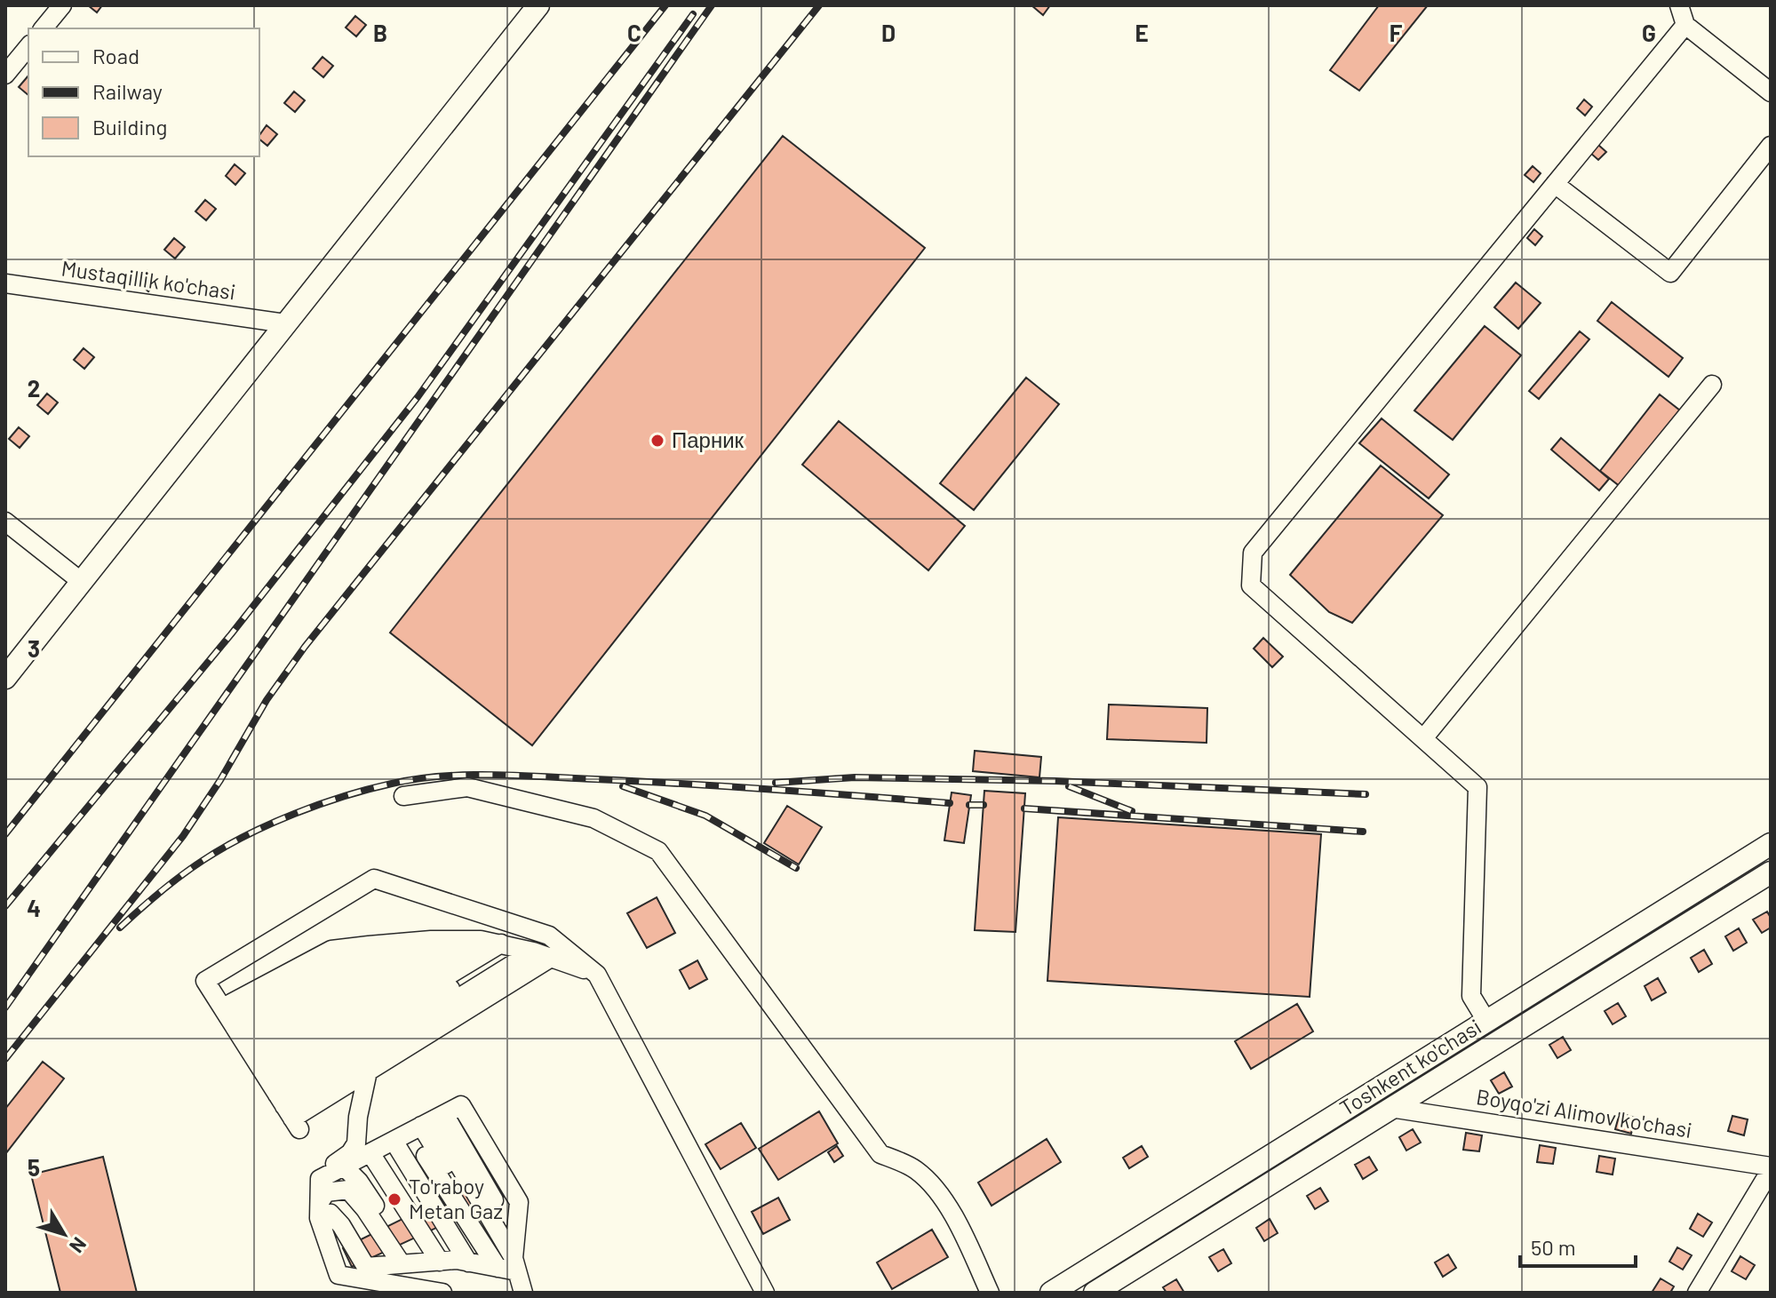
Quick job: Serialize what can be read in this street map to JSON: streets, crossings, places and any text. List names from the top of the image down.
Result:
{
  "streets": {
    "main road": ["Toshkent ko'chasi"],
    "street": ["Mustaqillik ko'chasi", "Boyqo'zi Alimov ko'chasi"]
  },
  "crossings": [
    ["Toshkent ko'chasi", "Boyqo'zi Alimov ko'chasi"]
  ],
  "places": ["Парник", "To'raboy Metan Gaz"],
  "legend": ["Road", "Railway", "Building"],
  "scale_bar": "50 m",
  "north": "bottom right",
  "grid": {
    "columns": [
      "B",
      "C",
      "D",
      "E",
      "F",
      "G"
    ],
    "rows": [
      "2",
      "3",
      "4",
      "5"
    ]
  }
}
